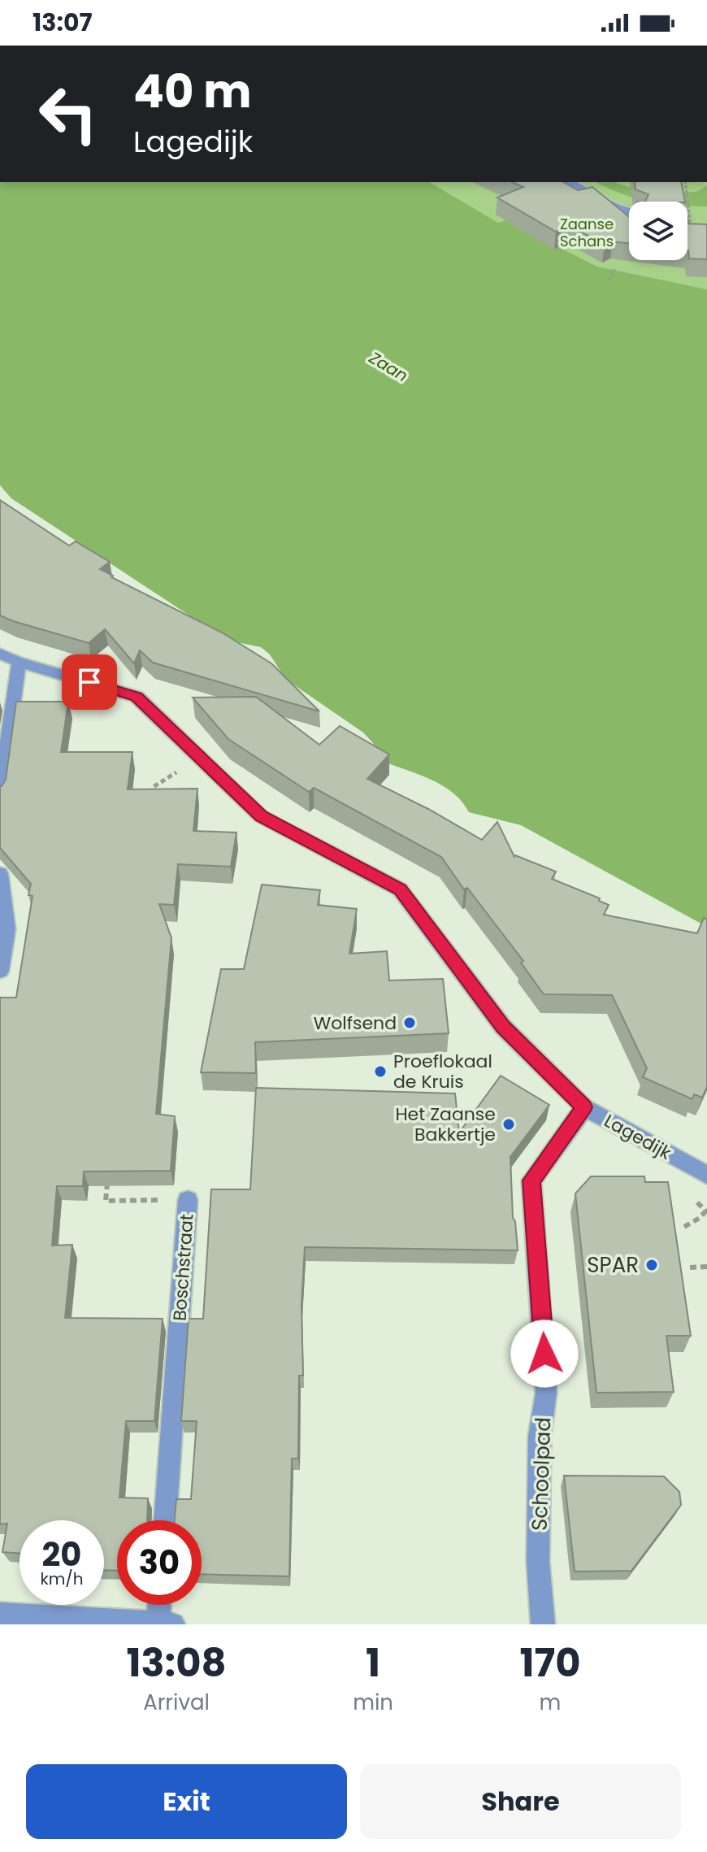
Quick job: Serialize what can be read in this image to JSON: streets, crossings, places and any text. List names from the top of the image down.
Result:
{
  "streets": {
    "street": ["Lagedijk", "Boschstraat", "Schoolpad"]
  },
  "crossings": [
    ["Lagedijk", "Schoolpad"]
  ],
  "water": ["Zaan"],
  "parks": ["Zaanse Schans"],
  "places": [
    "Wolfsend",
    "Proeflokaal de Kruis",
    "Het Zaanse Bakkertje",
    "SPAR"
  ],
  "page": {
    "status": "13:07",
    "turn": ["40 m", "Lagedijk"],
    "speed": "20 km/h",
    "limit": "30",
    "eta": [
      "13:08",
      "Arrival",
      "1",
      "min",
      "170",
      "m"
    ],
    "buttons": ["Exit", "Share"]
  }
}
